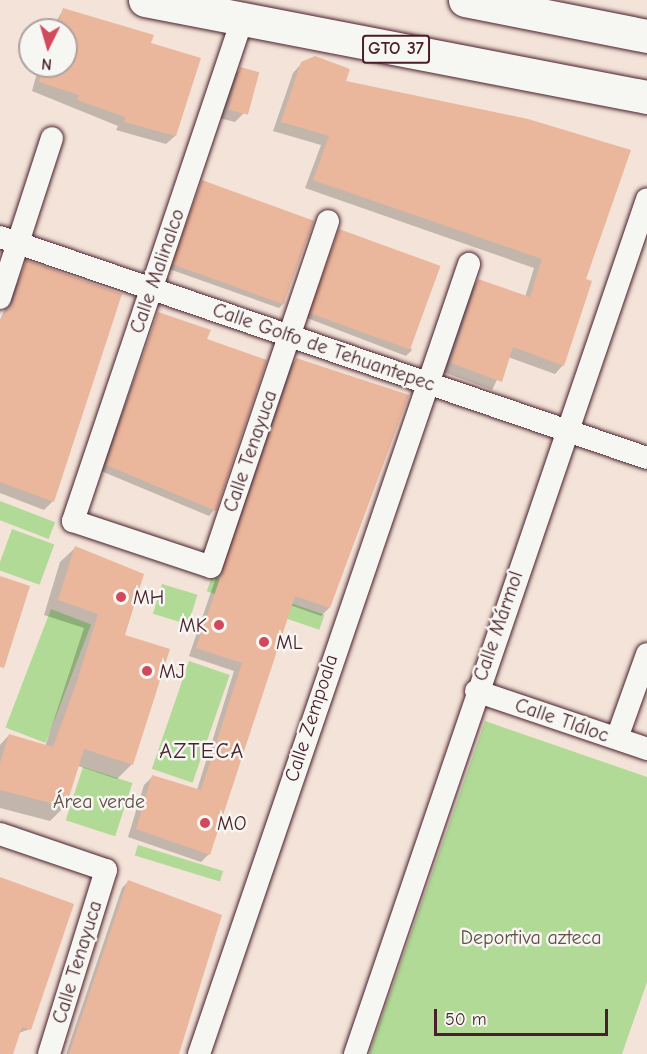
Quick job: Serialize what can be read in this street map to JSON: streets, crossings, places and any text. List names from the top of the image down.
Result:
{
  "streets": {
    "main road": ["GTO 37"],
    "street": [
      "Calle Malinalco",
      "Calle Golfo de Tehuantepec",
      "Calle Tenayuca",
      "Calle Mármol",
      "Calle Zempoala",
      "Calle Tláloc"
    ]
  },
  "crossings": [
    ["GTO 37", "Calle Malinalco"],
    ["Calle Malinalco", "Calle Golfo de Tehuantepec"],
    ["Calle Malinalco", "Calle Tenayuca"],
    ["Calle Golfo de Tehuantepec", "Calle Tenayuca"],
    ["Calle Golfo de Tehuantepec", "Calle Mármol"],
    ["Calle Golfo de Tehuantepec", "Calle Zempoala"],
    ["Calle Mármol", "Calle Tláloc"]
  ],
  "districts": ["AZTECA"],
  "parks": ["Área verde", "Deportiva azteca"],
  "places": [
    "MH",
    "MK",
    "ML",
    "MJ",
    "MO"
  ],
  "scale_bar": "50 m",
  "north": "bottom"
}
